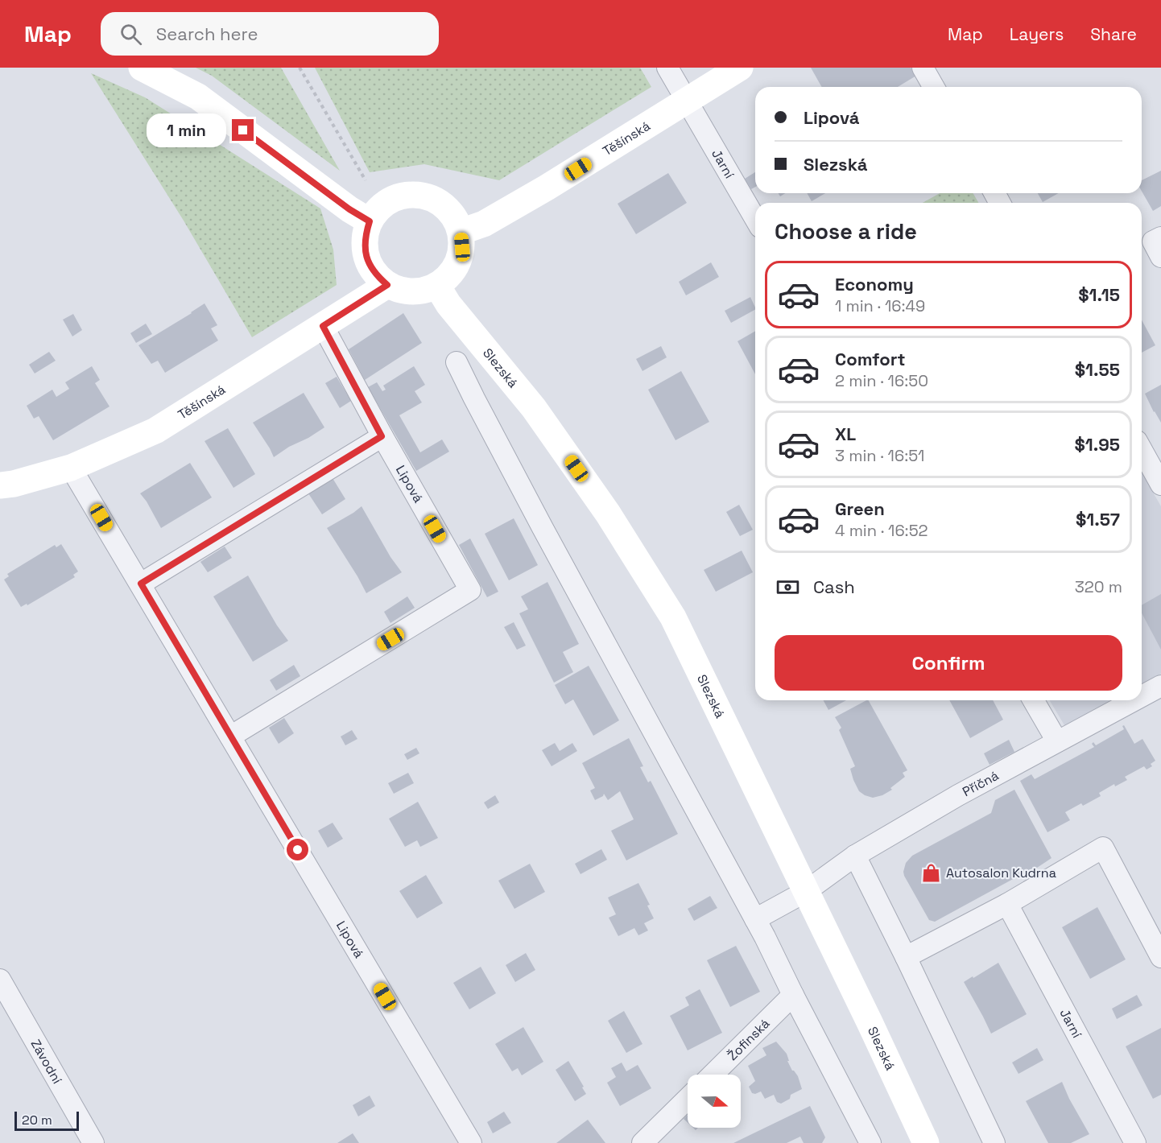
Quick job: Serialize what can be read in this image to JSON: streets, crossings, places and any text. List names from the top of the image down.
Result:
{
  "streets": {
    "street": [
      "Těšínská",
      "Jarní",
      "Slezská",
      "Lipová",
      "Příčná",
      "Žofinská",
      "Závodní"
    ]
  },
  "crossings": [
    ["Těšínská", "Jarní"],
    ["Těšínská", "Slezská"],
    ["Těšínská", "Lipová"],
    ["Slezská", "Příčná"]
  ],
  "places": {
    "shop": ["Autosalon Kudrna"]
  },
  "scale_bar": "20 m",
  "north": "right",
  "page": {
    "header": "Map",
    "search": "Search here",
    "nav": ["Map", "Layers", "Share"],
    "banner": ["Lipová", "Slezská"],
    "bubble": "1 min",
    "heading": "Choose a ride",
    "list": [
      {
        "name": "Economy",
        "note": "1 min · 16:49",
        "value": "$1.15"
      },
      {
        "name": "Comfort",
        "note": "2 min · 16:50",
        "value": "$1.55"
      },
      {
        "name": "XL",
        "note": "3 min · 16:51",
        "value": "$1.95"
      },
      {
        "name": "Green",
        "note": "4 min · 16:52",
        "value": "$1.57"
      }
    ],
    "pay": ["Cash", "320 m"],
    "buttons": "Confirm",
    "scale": "20 m"
  }
}
